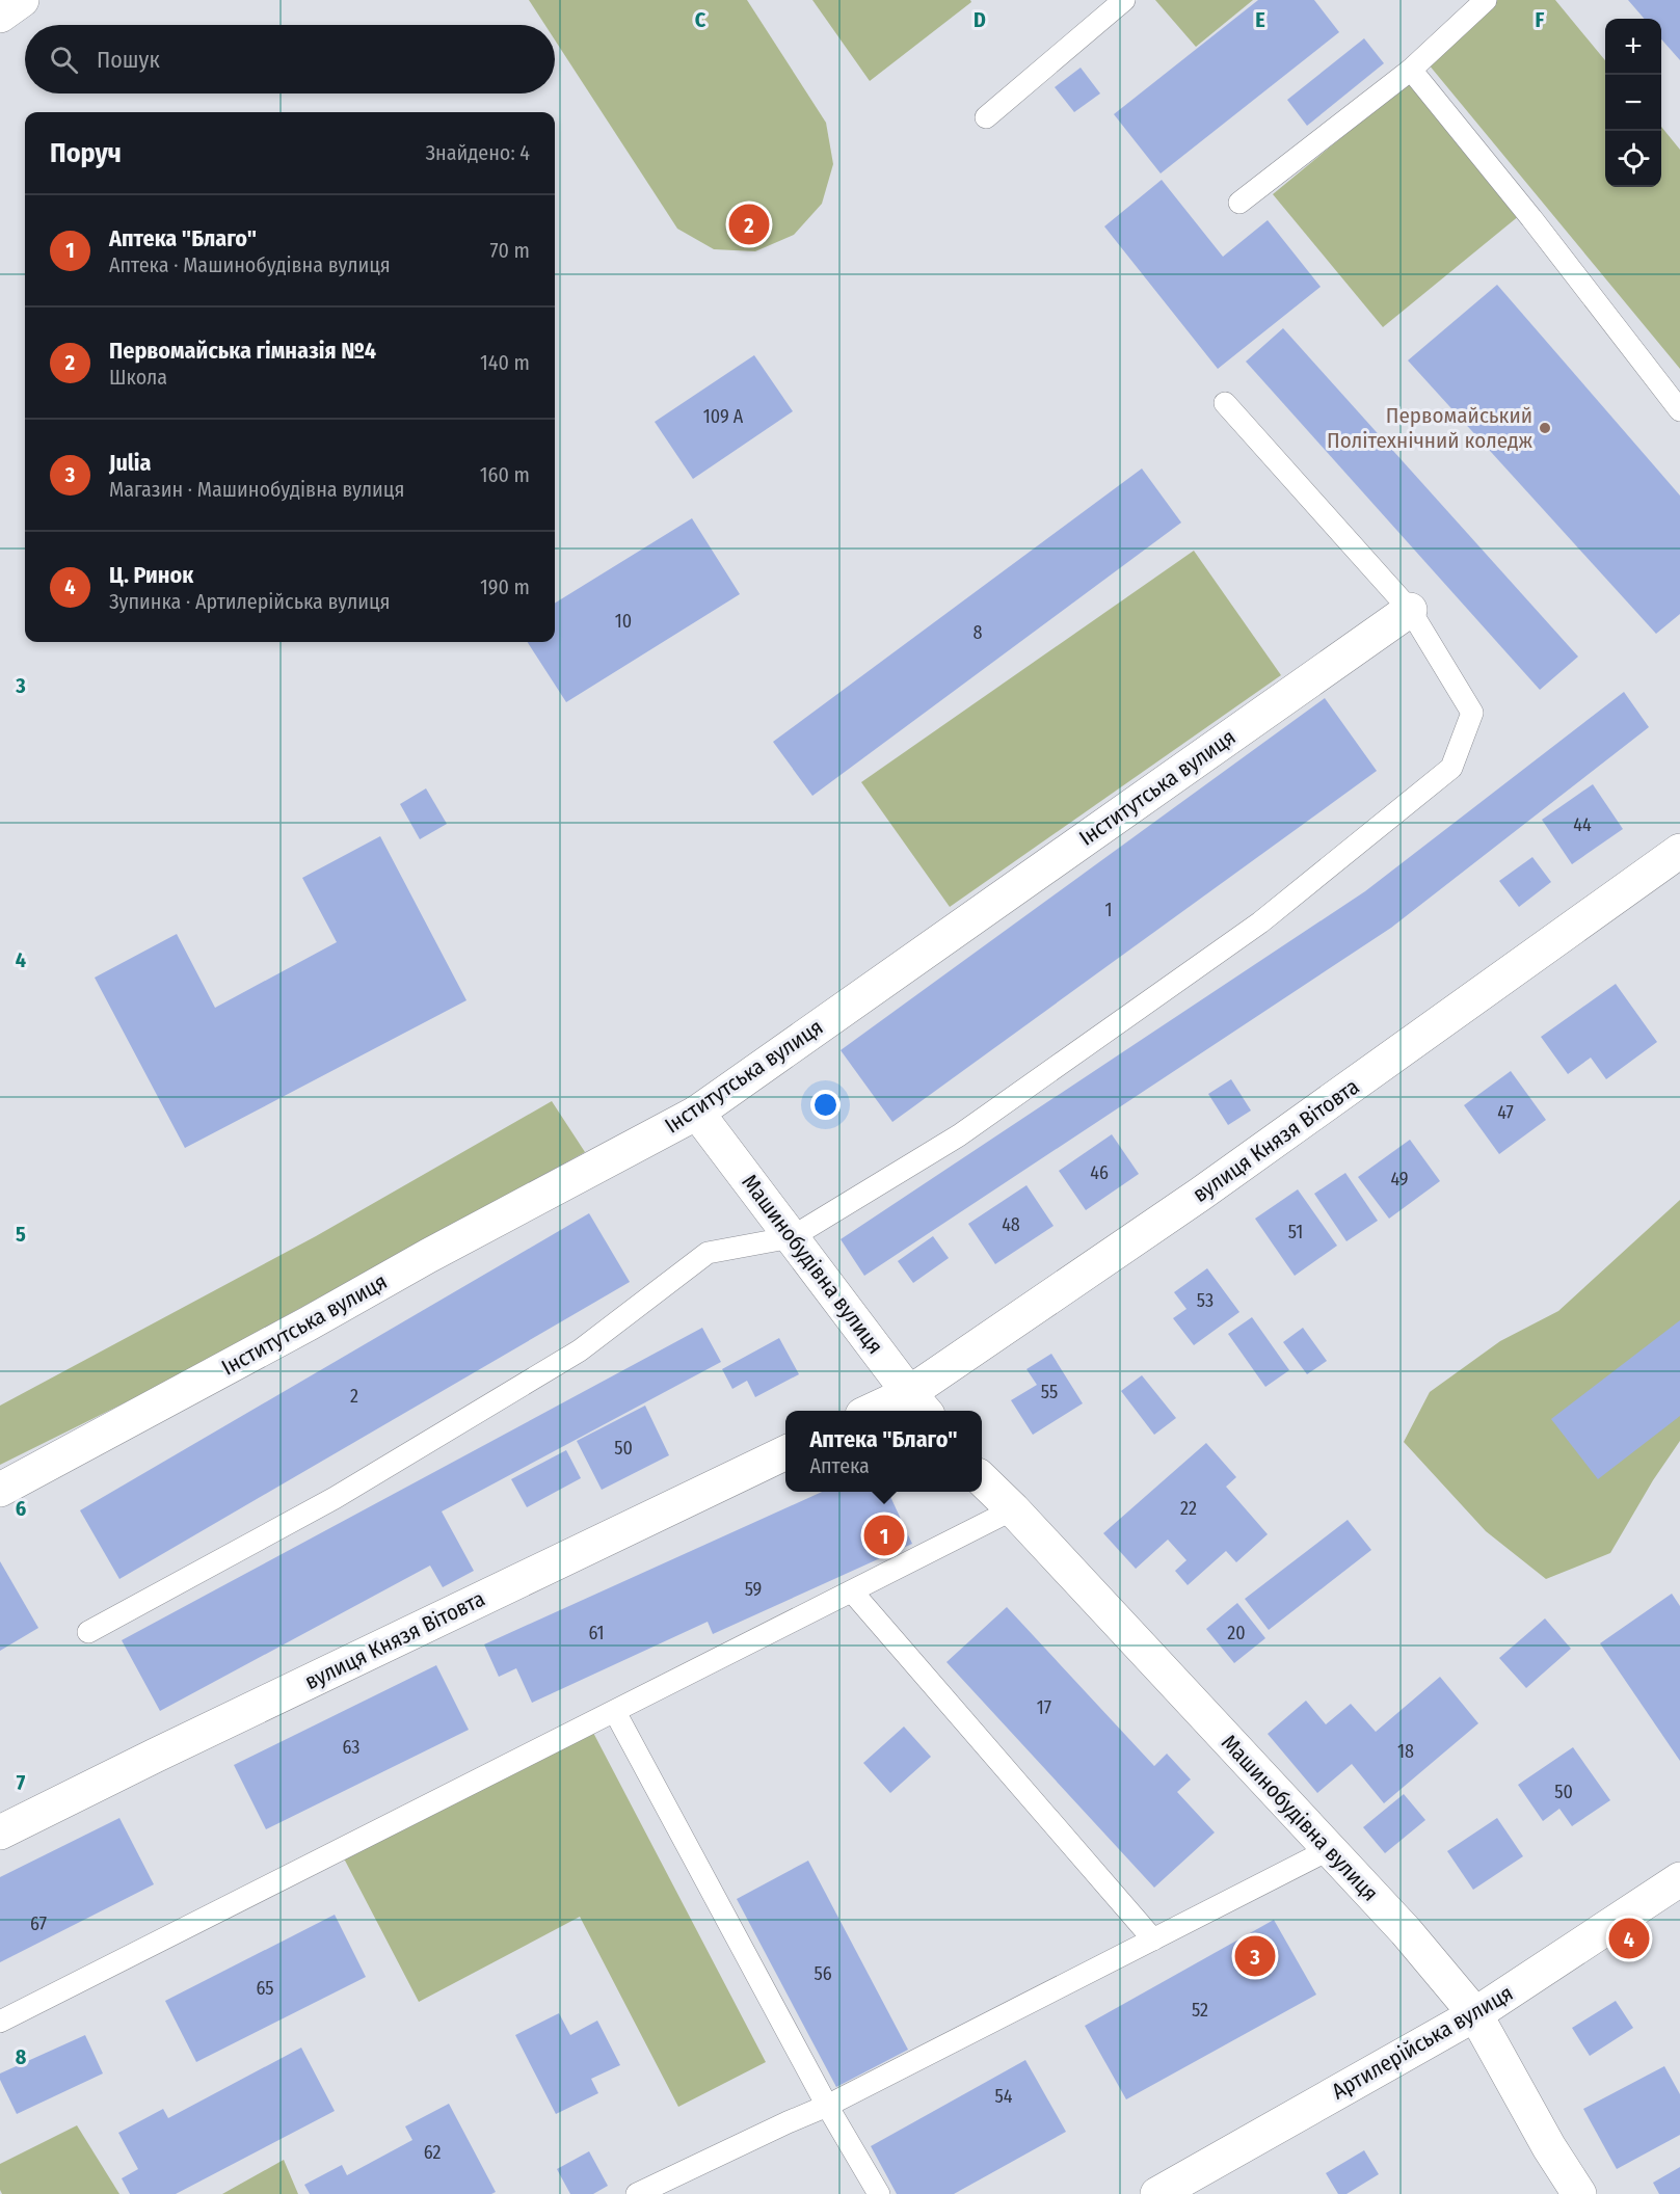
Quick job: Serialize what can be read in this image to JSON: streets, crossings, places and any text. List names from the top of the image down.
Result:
{
  "streets": {
    "street": [
      "Інститутська вулиця",
      "вулиця Князя Вітовта",
      "Машинобудівна вулиця",
      "Артилерійська вулиця"
    ]
  },
  "crossings": [
    ["Інститутська вулиця", "Машинобудівна вулиця"],
    ["вулиця Князя Вітовта", "Машинобудівна вулиця"],
    ["Машинобудівна вулиця", "Артилерійська вулиця"]
  ],
  "places": ["Первомайський Політехнічний коледж"],
  "house_numbers": [
    "109 А",
    "10",
    "8",
    "44",
    "1",
    "47",
    "46",
    "49",
    "48",
    "51",
    "53",
    "55",
    "2",
    "50",
    "22",
    "59",
    "61",
    "20",
    "17",
    "63",
    "18",
    "50",
    "67",
    "56",
    "65",
    "52",
    "54",
    "62"
  ],
  "page": {
    "map_buttons": ["+", "−"],
    "search": "Пошук",
    "heading": ["Поруч", "Знайдено: 4"],
    "list": [
      {
        "mark": "1",
        "name": "Аптека \"Благо\"",
        "note": "Аптека · Машинобудівна вулиця",
        "value": "70 m"
      },
      {
        "mark": "2",
        "name": "Первомайська гімназія №4",
        "note": "Школа",
        "value": "140 m"
      },
      {
        "mark": "3",
        "name": "Julia",
        "note": "Магазин · Машинобудівна вулиця",
        "value": "160 m"
      },
      {
        "mark": "4",
        "name": "Ц. Ринок",
        "note": "Зупинка · Артилерійська вулиця",
        "value": "190 m"
      }
    ],
    "pins": [
      "2",
      "1",
      "4",
      "3"
    ],
    "popup": ["Аптека \"Благо\"", "Аптека"]
  },
  "grid": {
    "columns": [
      "C",
      "D",
      "E",
      "F"
    ],
    "rows": [
      "3",
      "4",
      "5",
      "6",
      "7",
      "8"
    ]
  }
}
